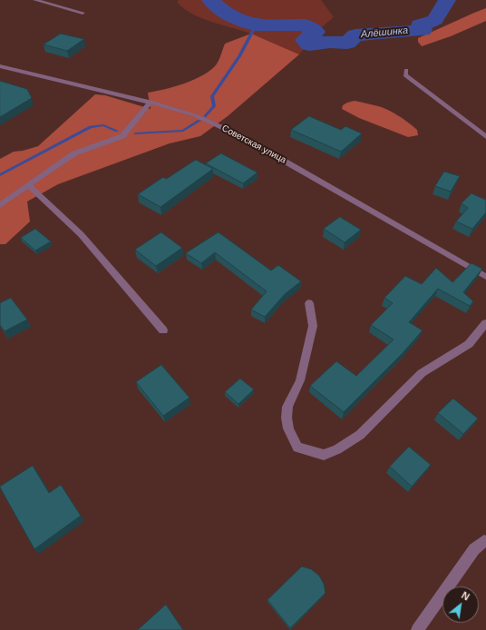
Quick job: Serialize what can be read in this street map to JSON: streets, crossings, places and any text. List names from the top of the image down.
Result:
{
  "streets": {
    "street": ["Советская улица"]
  },
  "water": ["Алёшинка"],
  "north": "top right"
}
